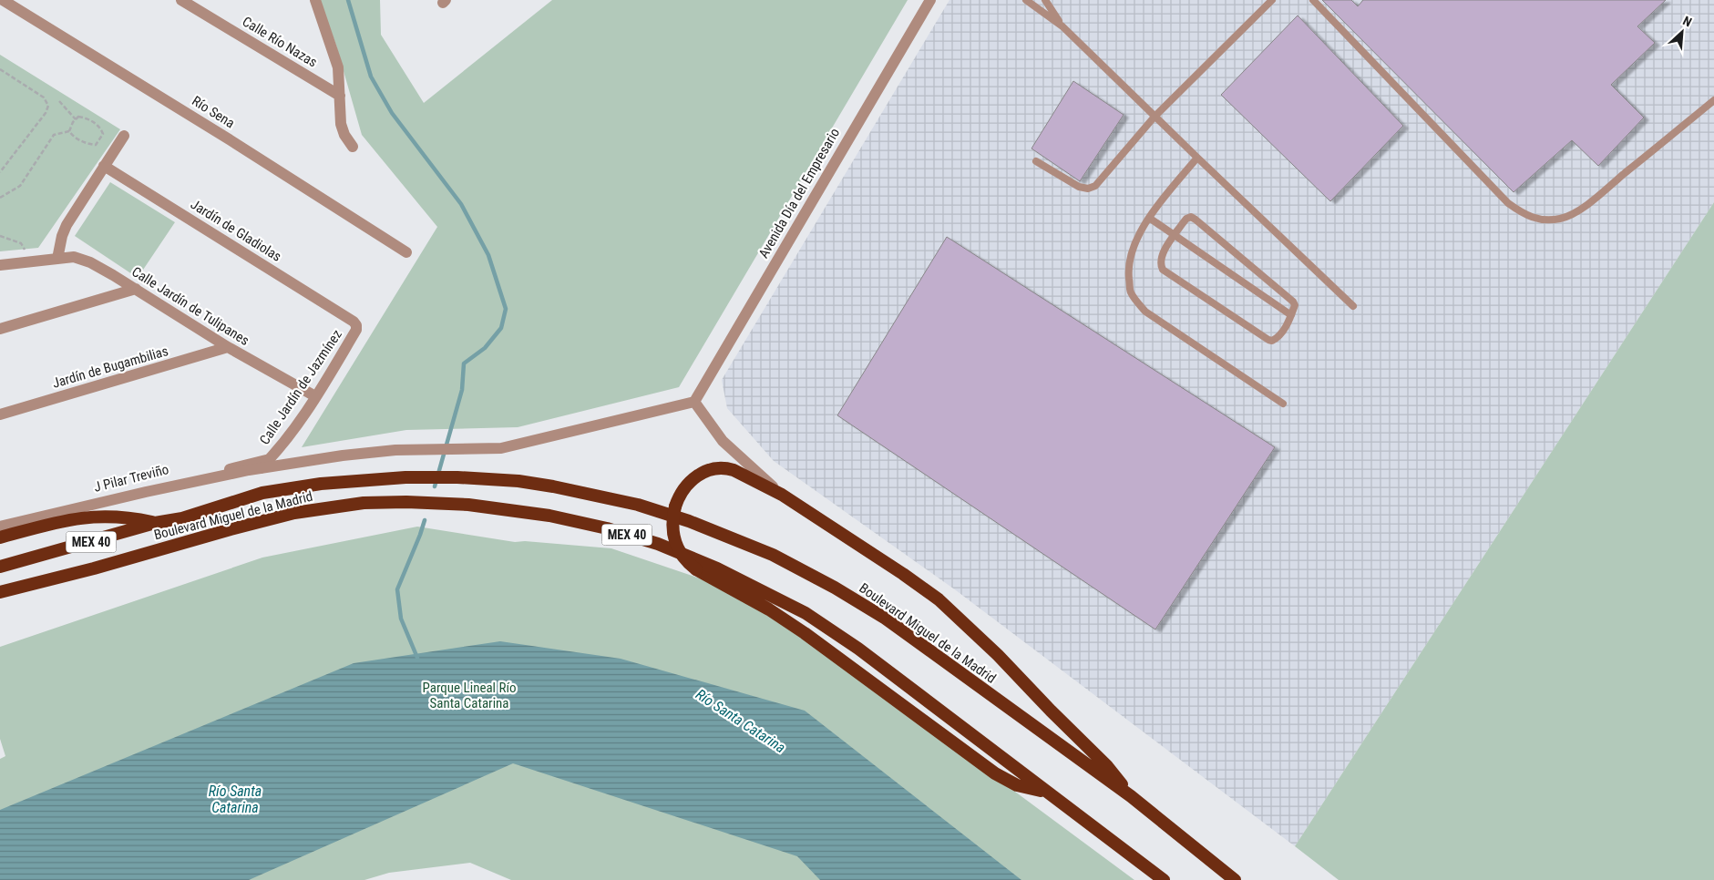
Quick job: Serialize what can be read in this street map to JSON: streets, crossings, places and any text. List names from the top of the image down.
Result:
{
  "streets": {
    "highway": ["Boulevard Miguel de la Madrid", "MEX 40"],
    "street": [
      "Calle Río Nazas",
      "Río Sena",
      "Avenida Día del Empresario",
      "Jardín de Gladiolas",
      "Calle Jardín de Tulipanes",
      "Jardín de Bugambilias",
      "Calle Jardín de Jazmínez",
      "J Pilar Treviño"
    ]
  },
  "crossings": [
    ["Jardín de Gladiolas", "Calle Jardín de Jazmínez"],
    ["Calle Jardín de Tulipanes", "Jardín de Bugambilias"],
    ["Calle Jardín de Tulipanes", "Calle Jardín de Jazmínez"],
    ["Calle Jardín de Jazmínez", "J Pilar Treviño"]
  ],
  "water": ["Río Santa Catarina"],
  "parks": ["Parque Lineal Río Santa Catarina"],
  "north": "top right"
}
